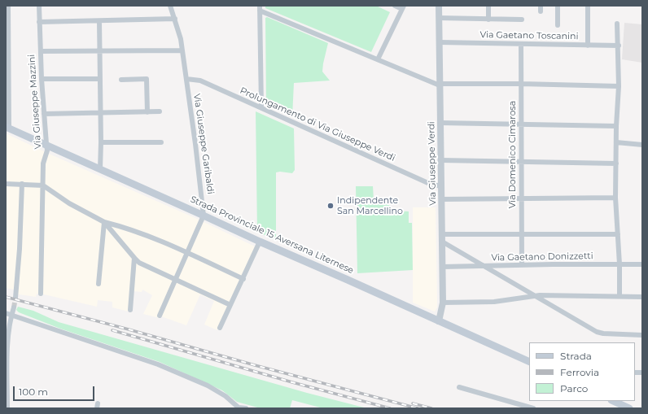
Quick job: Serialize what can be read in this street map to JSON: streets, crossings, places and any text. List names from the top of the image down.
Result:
{
  "streets": {
    "main road": ["Strada Provinciale 15 Aversana Liternese"],
    "street": [
      "Via Gaetano Toscanini",
      "Via Giuseppe Mazzini",
      "Prolungamento di Via Giuseppe Verdi",
      "Via Giuseppe Garibaldi",
      "Via Domenico Cimarosa",
      "Via Giuseppe Verdi",
      "Via Gaetano Donizzetti"
    ]
  },
  "crossings": [
    ["Via Gaetano Toscanini", "Via Domenico Cimarosa"],
    ["Via Gaetano Toscanini", "Via Giuseppe Verdi"],
    ["Via Giuseppe Mazzini", "Strada Provinciale 15 Aversana Liternese"],
    ["Prolungamento di Via Giuseppe Verdi", "Via Giuseppe Garibaldi"],
    ["Prolungamento di Via Giuseppe Verdi", "Via Giuseppe Verdi"],
    ["Via Giuseppe Garibaldi", "Strada Provinciale 15 Aversana Liternese"],
    ["Via Domenico Cimarosa", "Via Gaetano Donizzetti"],
    ["Via Giuseppe Verdi", "Strada Provinciale 15 Aversana Liternese"],
    ["Via Giuseppe Verdi", "Via Gaetano Donizzetti"]
  ],
  "places": ["Indipendente San Marcellino"],
  "legend": ["Strada", "Ferrovia", "Parco"],
  "scale_bar": "100 m"
}
